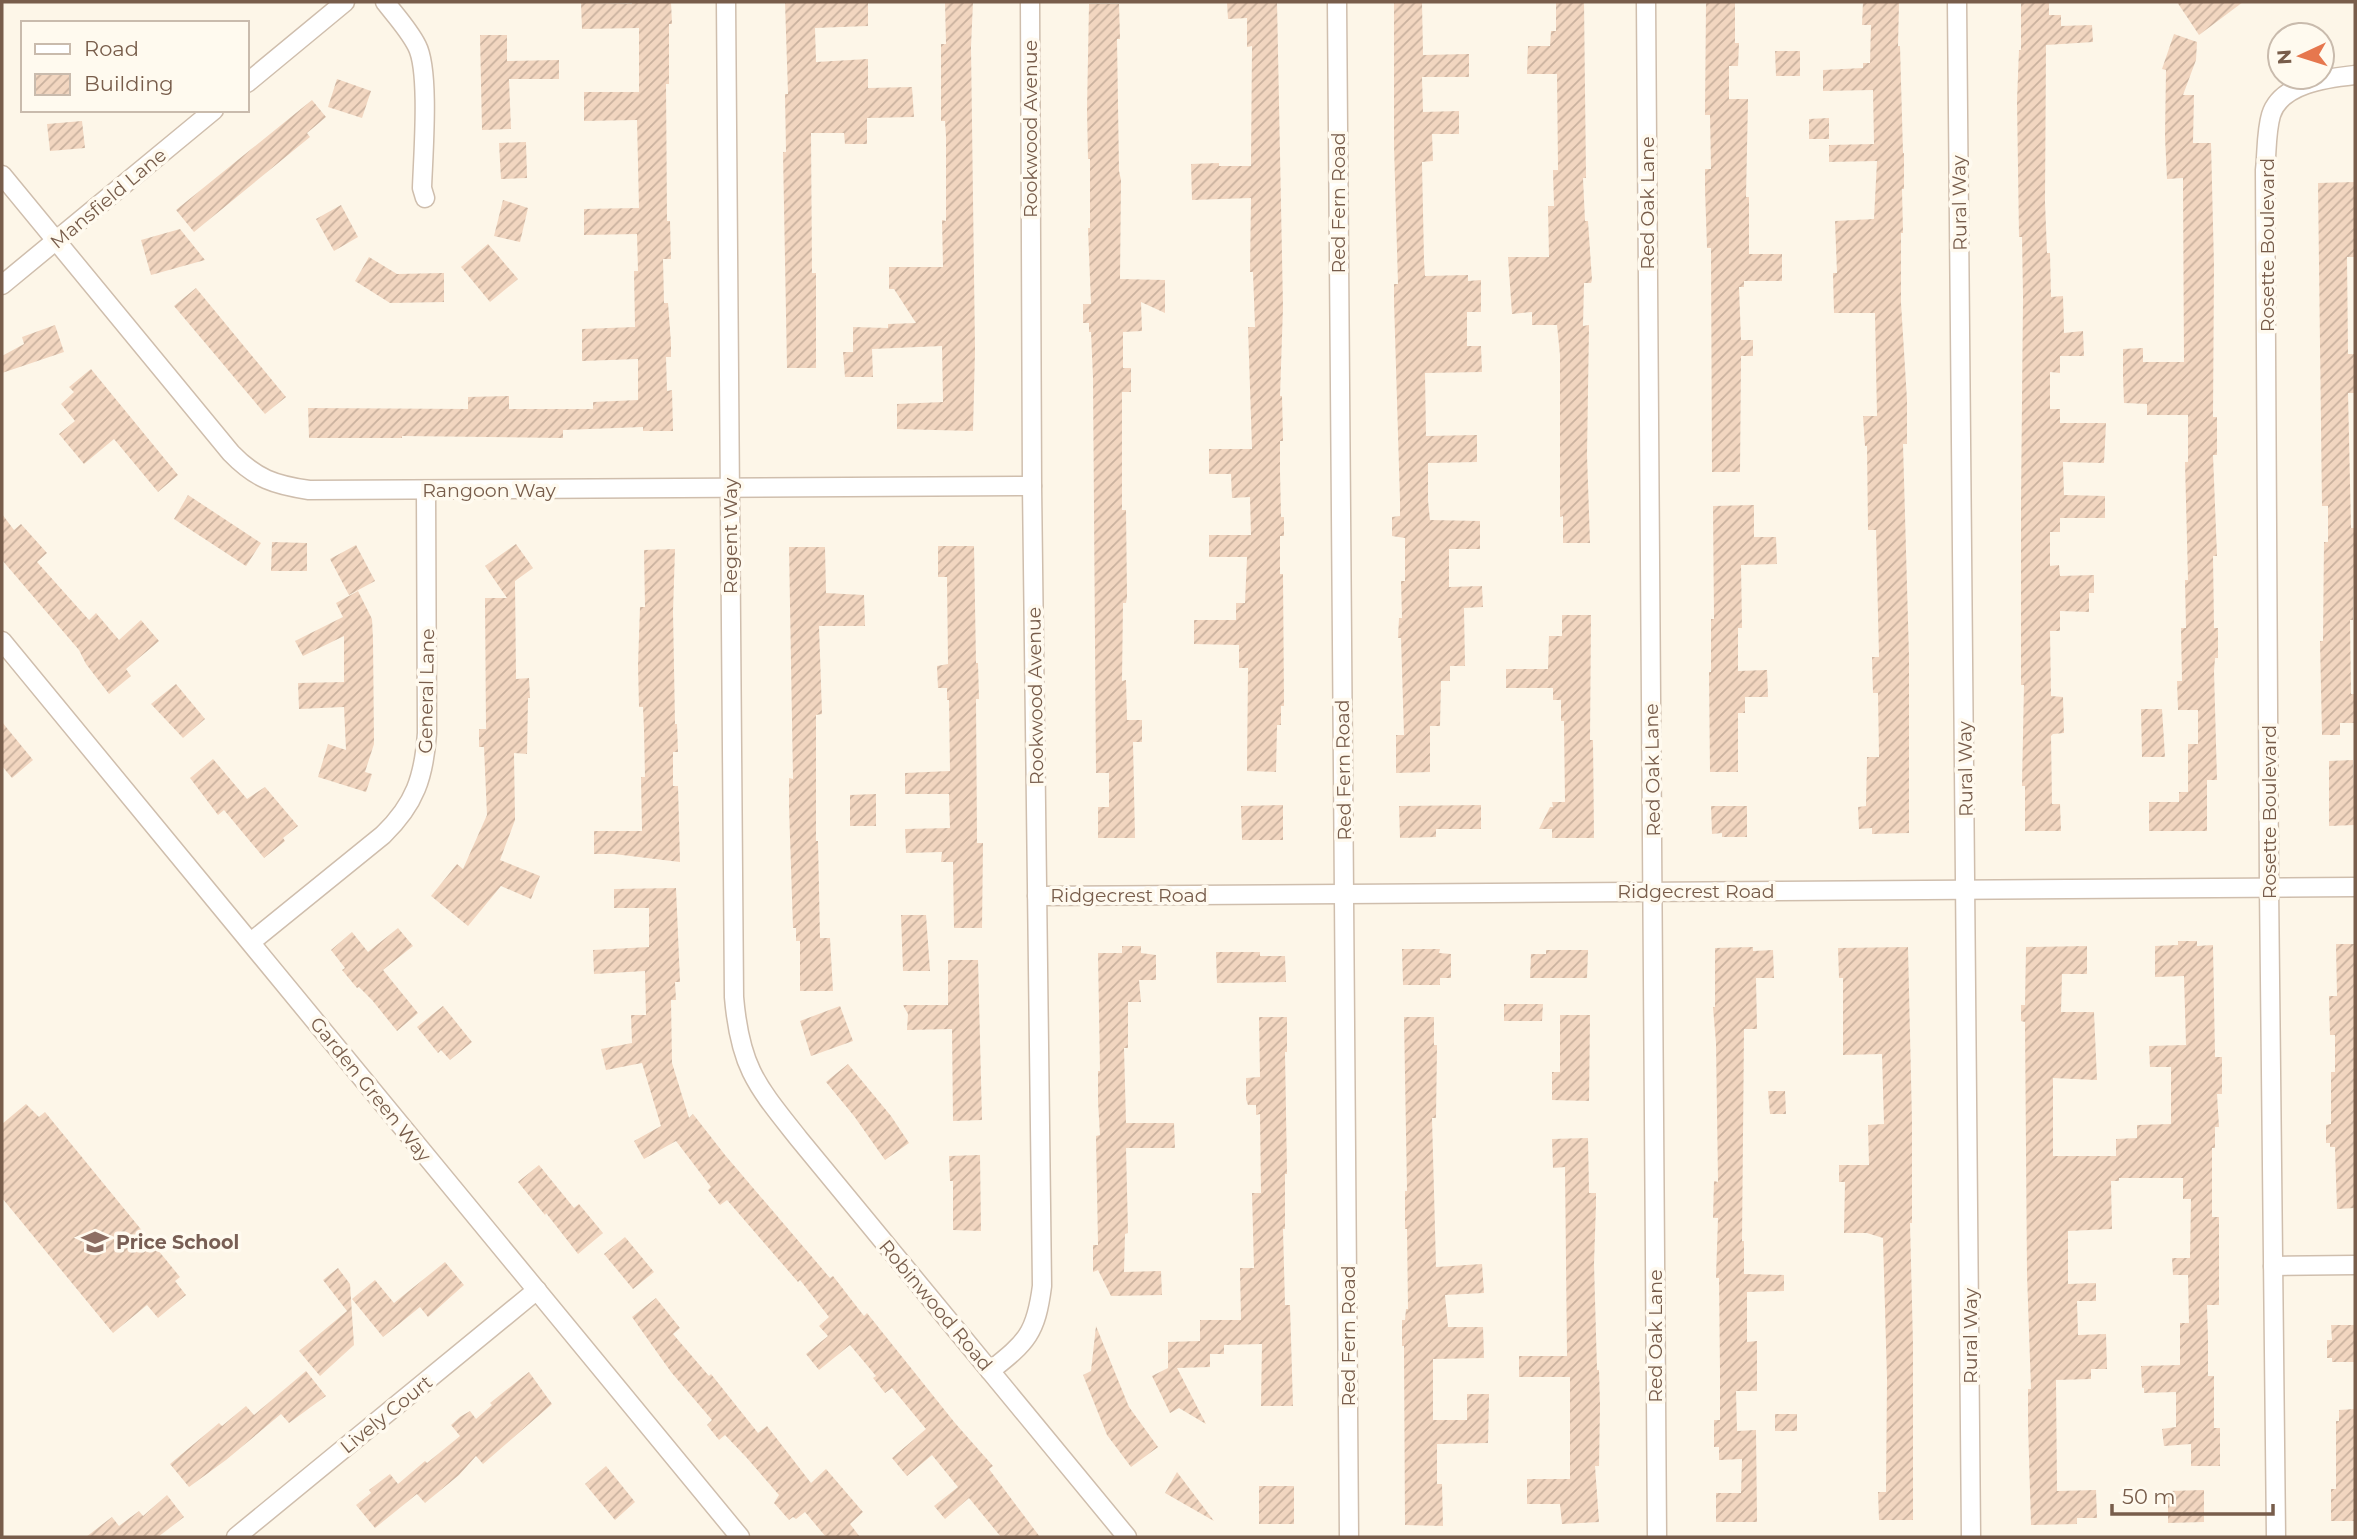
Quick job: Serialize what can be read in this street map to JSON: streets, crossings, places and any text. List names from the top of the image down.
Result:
{
  "streets": {
    "street": [
      "Rookwood Avenue",
      "Mansfield Lane",
      "Red Fern Road",
      "Red Oak Lane",
      "Rural Way",
      "Rosette Boulevard",
      "Rangoon Way",
      "Regent Way",
      "General Lane",
      "Ridgecrest Road",
      "Garden Green Way",
      "Robinwood Road",
      "Lively Court"
    ]
  },
  "crossings": [
    ["Rookwood Avenue", "Rangoon Way"],
    ["Rookwood Avenue", "Ridgecrest Road"],
    ["Rookwood Avenue", "Robinwood Road"],
    ["Mansfield Lane", "Rangoon Way"],
    ["Red Fern Road", "Ridgecrest Road"],
    ["Red Oak Lane", "Ridgecrest Road"],
    ["Rural Way", "Ridgecrest Road"],
    ["Rosette Boulevard", "Ridgecrest Road"],
    ["Rangoon Way", "Regent Way"],
    ["Rangoon Way", "General Lane"],
    ["Regent Way", "Robinwood Road"],
    ["General Lane", "Garden Green Way"],
    ["Garden Green Way", "Lively Court"]
  ],
  "places": {
    "school or university": ["Price School"]
  },
  "legend": ["Road", "Building"],
  "scale_bar": "50 m",
  "north": "left"
}
